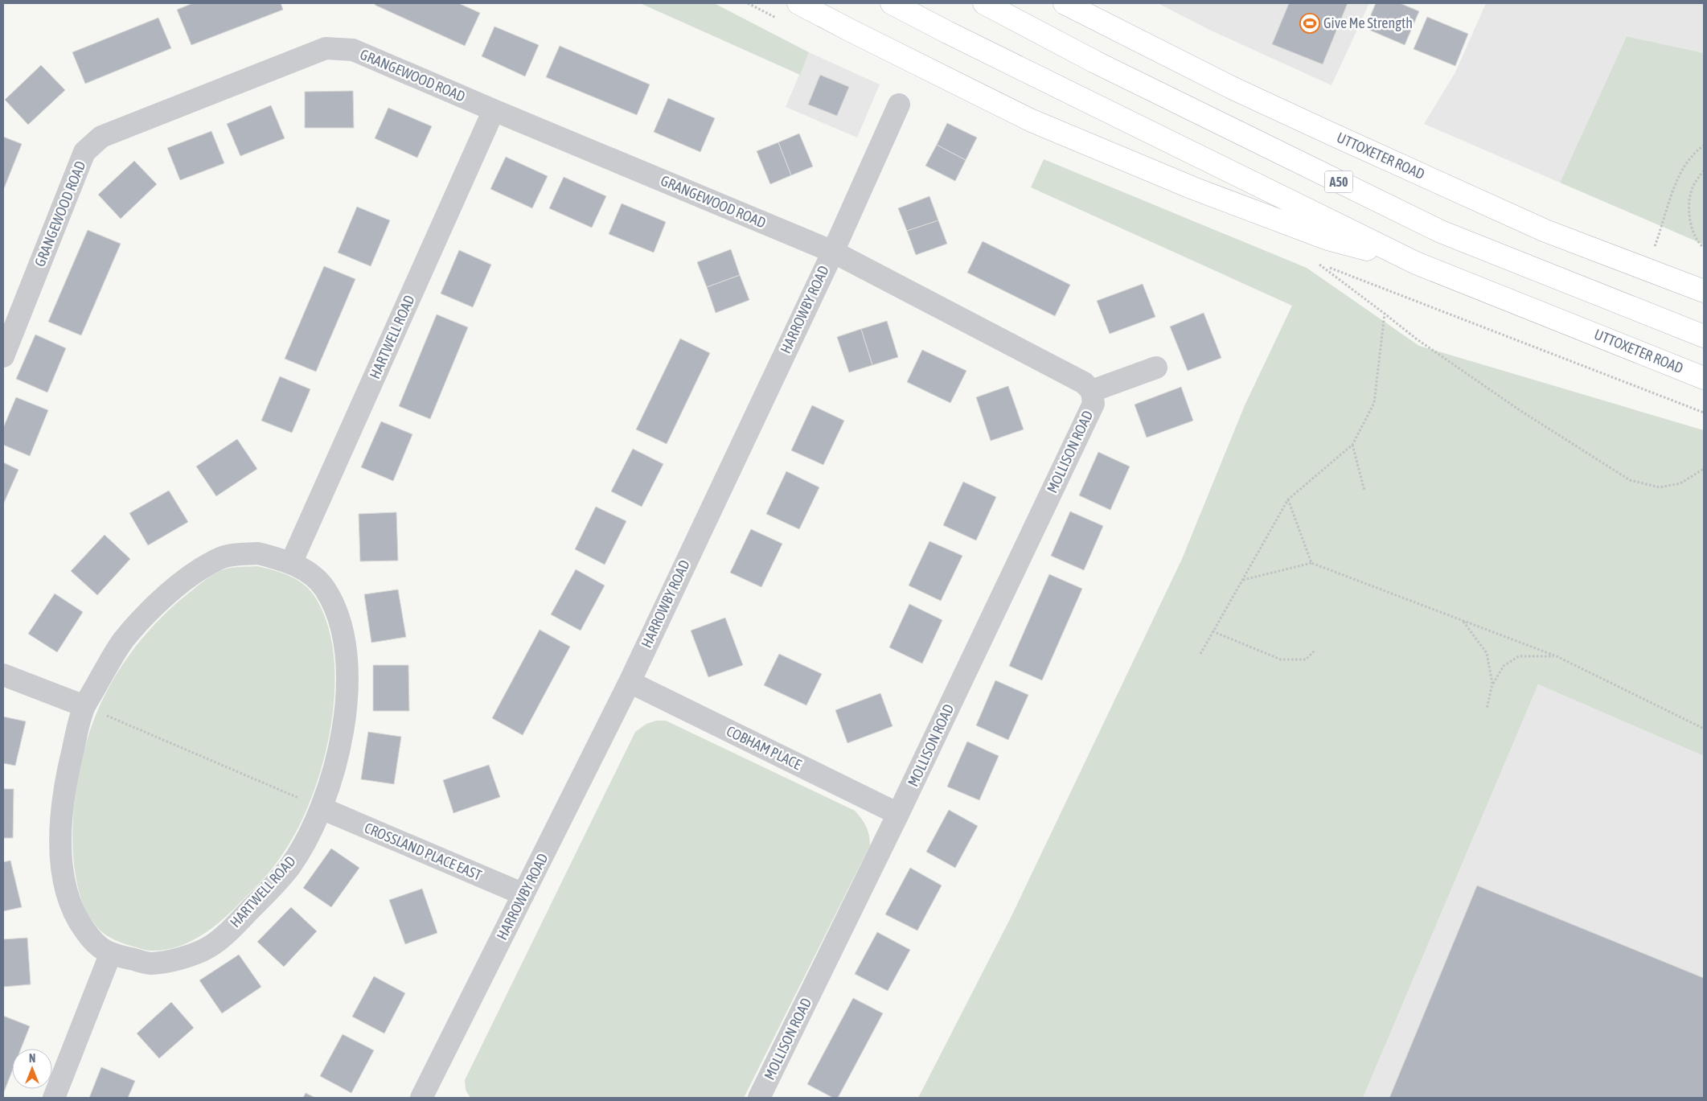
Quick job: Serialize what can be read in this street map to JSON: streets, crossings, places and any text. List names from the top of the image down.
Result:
{
  "streets": {
    "highway": ["UTTOXETER ROAD", "A50"],
    "street": [
      "GRANGEWOOD ROAD",
      "HARROWBY ROAD",
      "HARTWELL ROAD",
      "MOLLISON ROAD",
      "COBHAM PLACE",
      "CROSSLAND PLACE EAST"
    ]
  },
  "crossings": [
    ["GRANGEWOOD ROAD", "HARROWBY ROAD"],
    ["GRANGEWOOD ROAD", "HARTWELL ROAD"],
    ["GRANGEWOOD ROAD", "MOLLISON ROAD"],
    ["HARROWBY ROAD", "MOLLISON ROAD"],
    ["HARROWBY ROAD", "COBHAM PLACE"],
    ["HARROWBY ROAD", "CROSSLAND PLACE EAST"],
    ["HARTWELL ROAD", "CROSSLAND PLACE EAST"],
    ["MOLLISON ROAD", "COBHAM PLACE"]
  ],
  "places": {
    "sports": ["Give Me Strength"]
  },
  "north": "top"
}
